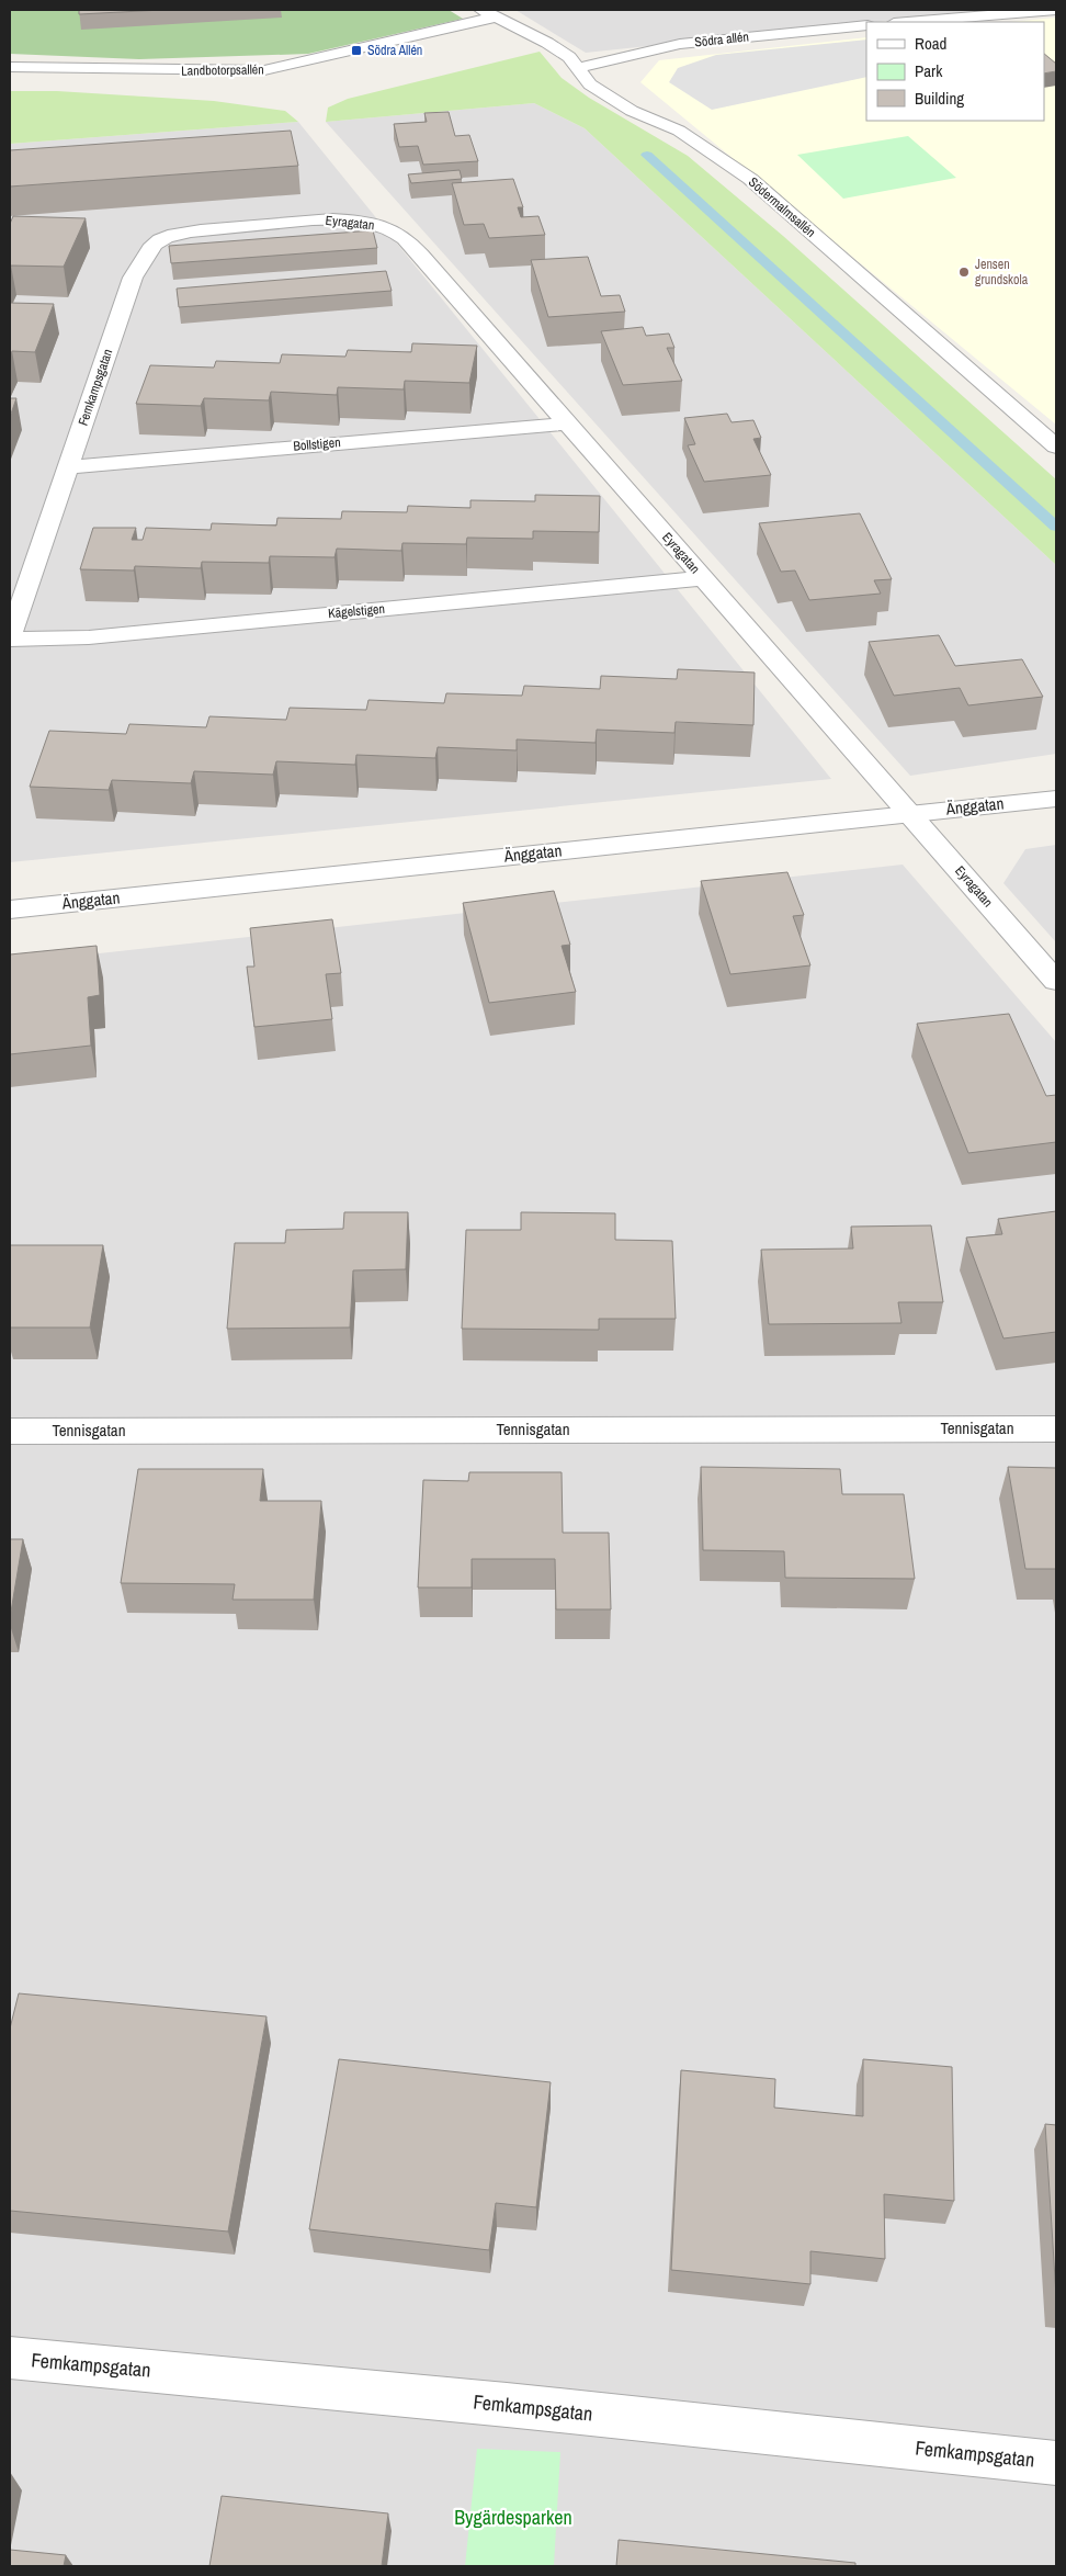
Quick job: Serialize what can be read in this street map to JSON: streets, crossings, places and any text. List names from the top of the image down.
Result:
{
  "streets": {
    "street": [
      "Södra allén",
      "Landbotorpsallén",
      "Södermalmsallén",
      "Eyragatan",
      "Femkampsgatan",
      "Bollstigen",
      "Kägelstigen",
      "Änggatan",
      "Tennisgatan"
    ]
  },
  "crossings": [
    ["Södra allén", "Södermalmsallén"],
    ["Landbotorpsallén", "Södermalmsallén"],
    ["Eyragatan", "Femkampsgatan"],
    ["Eyragatan", "Bollstigen"],
    ["Eyragatan", "Kägelstigen"],
    ["Eyragatan", "Änggatan"],
    ["Femkampsgatan", "Bollstigen"],
    ["Femkampsgatan", "Kägelstigen"]
  ],
  "parks": ["Bygärdesparken"],
  "places": {
    "transit": ["Södra Allén"],
    "other": ["Jensen grundskola"]
  },
  "legend": ["Road", "Park", "Building"]
}
